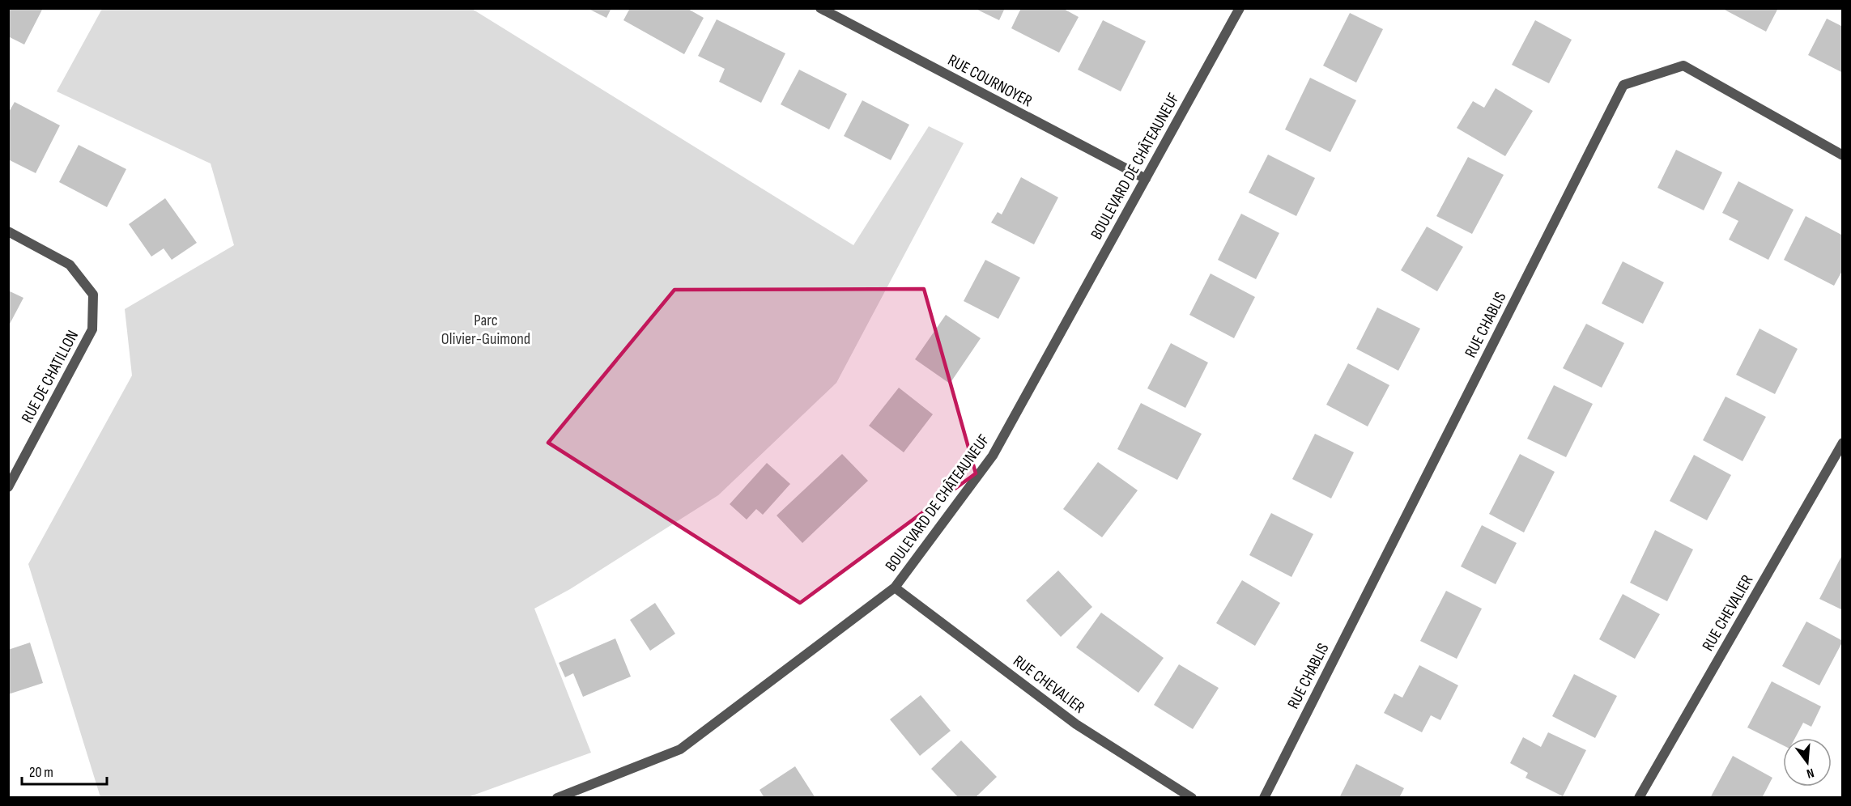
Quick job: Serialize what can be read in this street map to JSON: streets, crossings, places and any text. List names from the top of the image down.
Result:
{
  "streets": {
    "street": [
      "RUE COURNOYER",
      "BOULEVARD DE CHÂTEAUNEUF",
      "RUE CHABLIS",
      "RUE DE CHATILLON",
      "RUE CHEVALIER"
    ]
  },
  "crossings": [
    ["RUE COURNOYER", "BOULEVARD DE CHÂTEAUNEUF"],
    ["BOULEVARD DE CHÂTEAUNEUF", "RUE CHEVALIER"]
  ],
  "parks": ["Parc Olivier-Guimond"],
  "scale_bar": "20 m",
  "north": "bottom"
}
